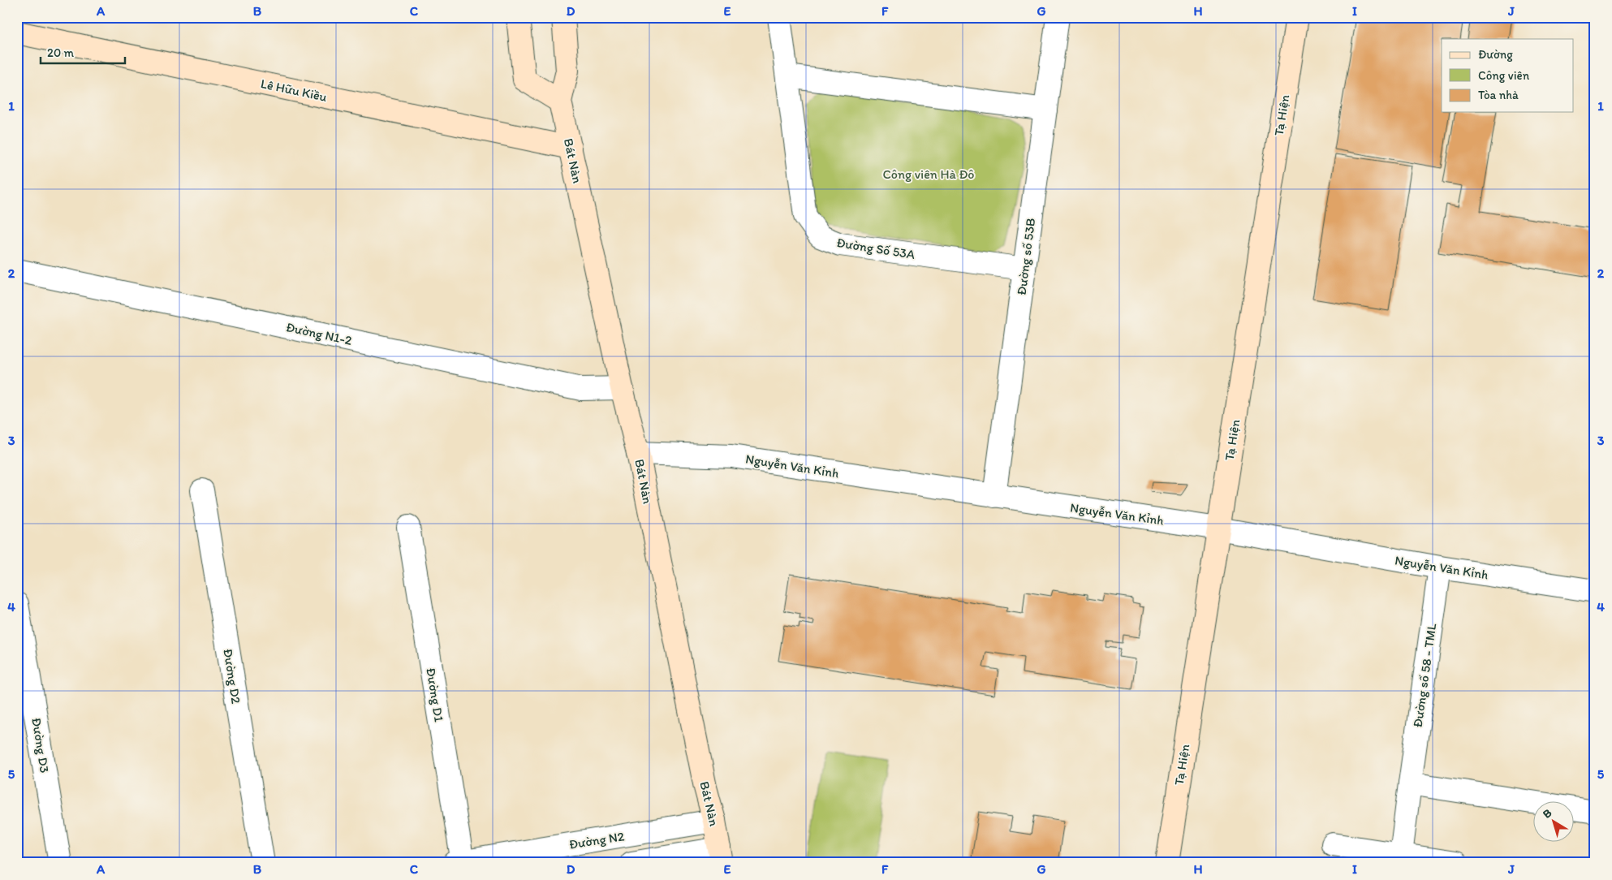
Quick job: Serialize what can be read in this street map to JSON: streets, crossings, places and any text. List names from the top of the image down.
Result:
{
  "streets": {
    "street": [
      "Lê Hữu Kiều",
      "Tạ Hiện",
      "Bát Nàn",
      "Đường Số 53A",
      "Đường số 53B",
      "Đường N1-2",
      "Nguyễn Văn Kỉnh",
      "Đường số 58 - TML",
      "Đường D2",
      "Đường D1",
      "Đường D3",
      "Đường N2"
    ]
  },
  "crossings": [
    ["Lê Hữu Kiều", "Bát Nàn"],
    ["Tạ Hiện", "Nguyễn Văn Kỉnh"],
    ["Bát Nàn", "Đường N1-2"],
    ["Bát Nàn", "Nguyễn Văn Kỉnh"],
    ["Bát Nàn", "Đường N2"],
    ["Đường Số 53A", "Đường số 53B"],
    ["Đường số 53B", "Nguyễn Văn Kỉnh"],
    ["Nguyễn Văn Kỉnh", "Đường số 58 - TML"],
    ["Đường D1", "Đường N2"]
  ],
  "parks": ["Công viên Hà Đô"],
  "legend": ["Đường", "Công viên", "Tòa nhà"],
  "scale_bar": "20 m",
  "north": "top left",
  "grid": {
    "columns": [
      "A",
      "B",
      "C",
      "D",
      "E",
      "F",
      "G",
      "H",
      "I",
      "J"
    ],
    "rows": [
      "1",
      "2",
      "3",
      "4",
      "5"
    ]
  }
}
